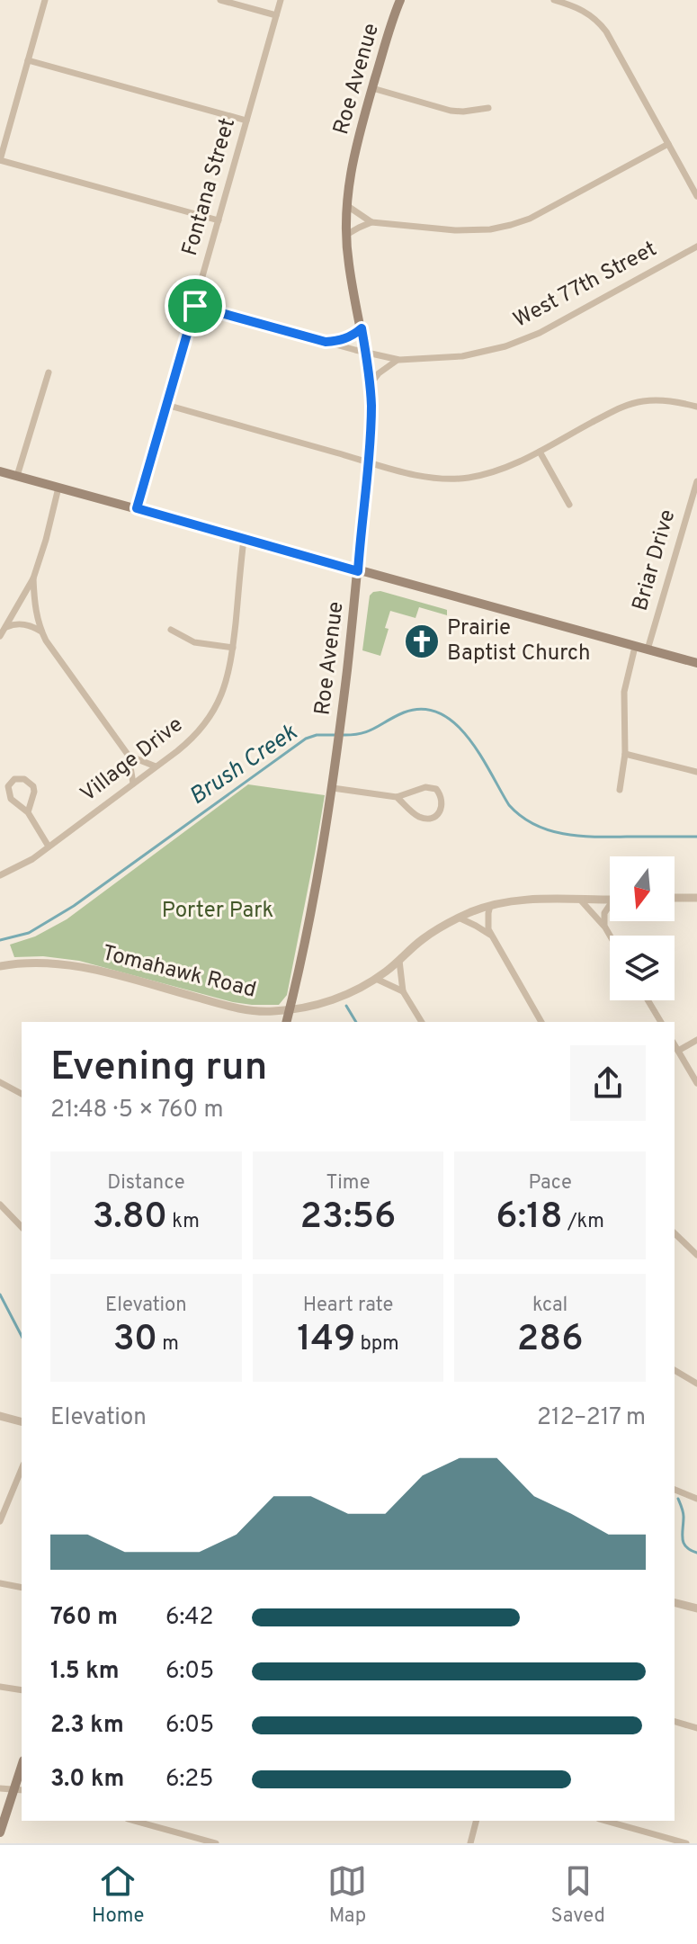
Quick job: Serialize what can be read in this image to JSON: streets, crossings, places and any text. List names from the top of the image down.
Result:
{
  "streets": {
    "main road": ["Roe Avenue"],
    "street": [
      "Fontana Street",
      "West 77th Street",
      "Briar Drive",
      "Village Drive",
      "Tomahawk Road"
    ]
  },
  "crossings": [
    ["Roe Avenue", "West 77th Street"],
    ["Roe Avenue", "Tomahawk Road"],
    ["Fontana Street", "West 77th Street"]
  ],
  "water": ["Brush Creek"],
  "parks": ["Porter Park"],
  "places": {
    "church": ["Prairie Baptist Church"]
  },
  "north": "bottom",
  "page": {
    "heading": ["Evening run", "21:48 · 5 × 760 m"],
    "stats": [
      ["Distance", "3.80 km"],
      ["Time", "23:56"],
      ["Pace", "6:18 /km"],
      ["Elevation", "30 m"],
      ["Heart rate", "149 bpm"],
      ["kcal", "286"]
    ],
    "chart": ["Elevation", "212–217 m"],
    "list": [
      {
        "name": "760 m",
        "note": "6:42"
      },
      {
        "name": "1.5 km",
        "note": "6:05"
      },
      {
        "name": "2.3 km",
        "note": "6:05"
      },
      {
        "name": "3.0 km",
        "note": "6:25"
      }
    ],
    "tabs": ["Home", "Map", "Saved"]
  }
}
